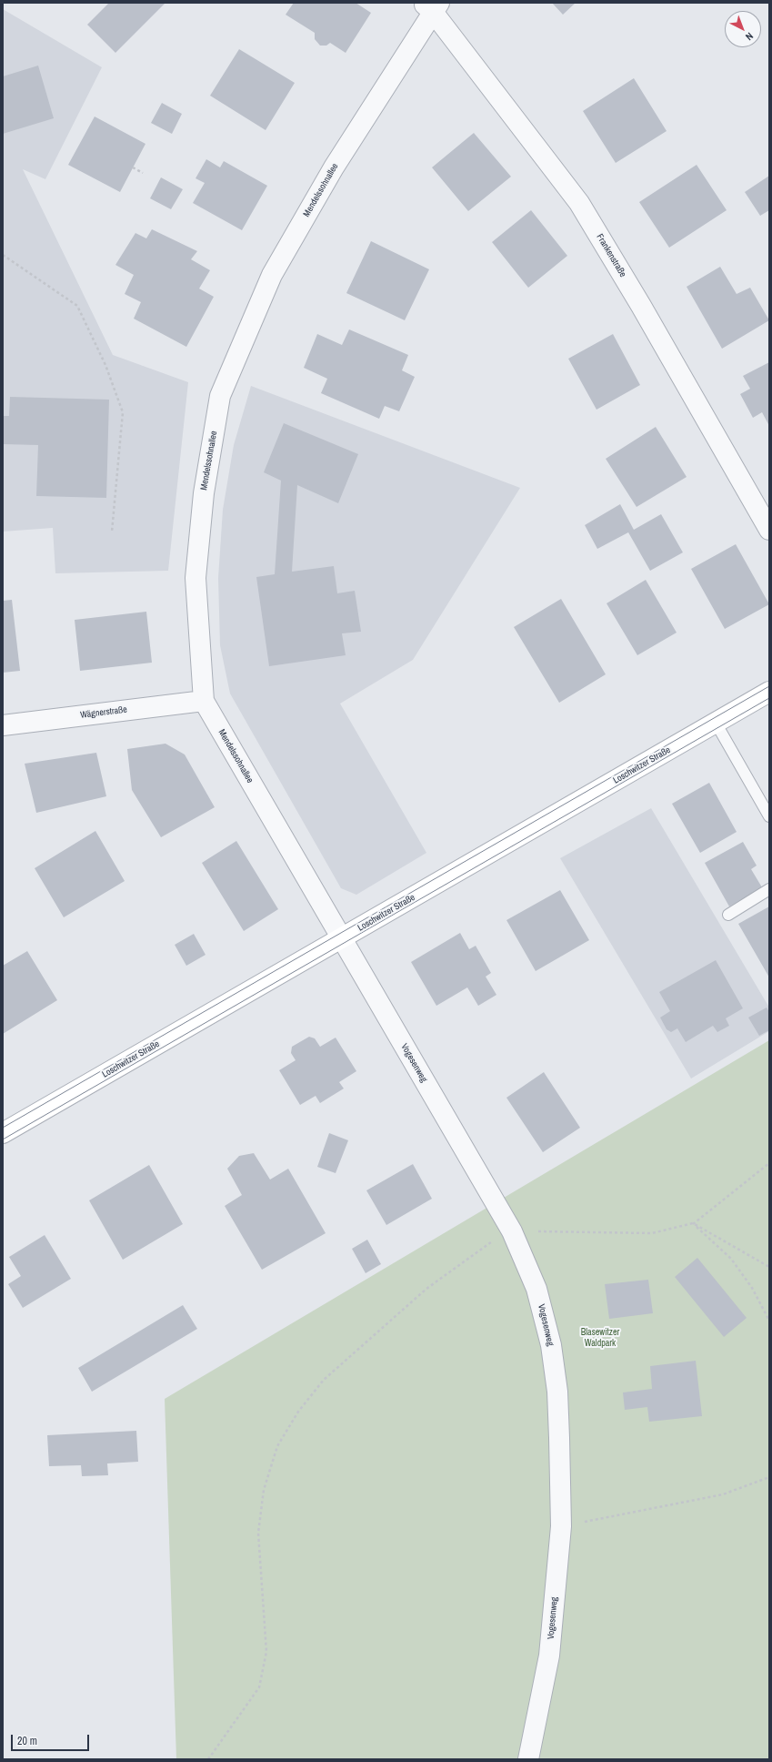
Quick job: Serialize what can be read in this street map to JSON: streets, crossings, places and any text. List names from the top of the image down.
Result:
{
  "streets": {
    "street": [
      "Mendelssohnallee",
      "Frankenstraße",
      "Wägnerstraße",
      "Loschwitzer Straße",
      "Vogesenweg"
    ]
  },
  "crossings": [
    ["Mendelssohnallee", "Frankenstraße"],
    ["Mendelssohnallee", "Wägnerstraße"],
    ["Mendelssohnallee", "Loschwitzer Straße"],
    ["Mendelssohnallee", "Vogesenweg"],
    ["Loschwitzer Straße", "Vogesenweg"]
  ],
  "parks": ["Blasewitzer Waldpark"],
  "scale_bar": "20 m",
  "north": "bottom right"
}
